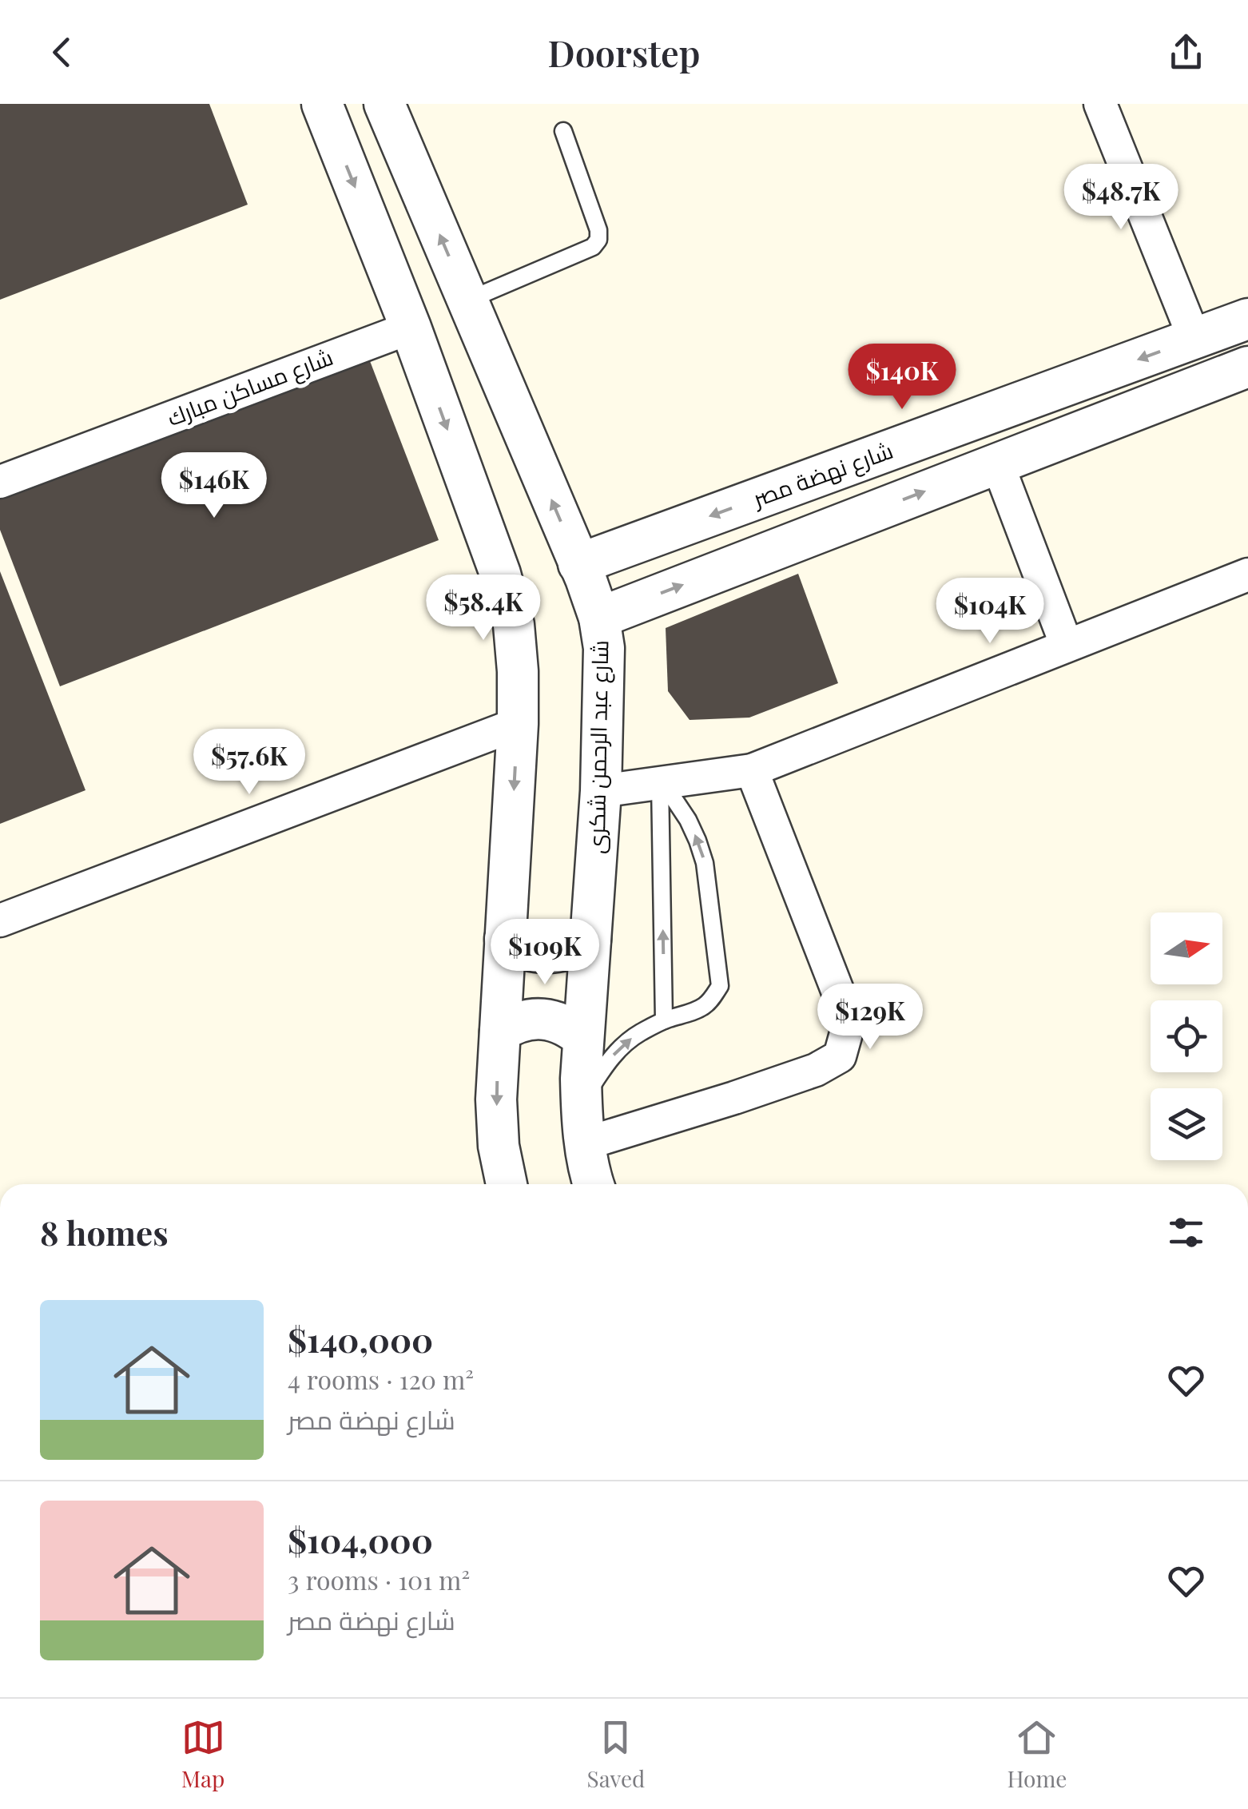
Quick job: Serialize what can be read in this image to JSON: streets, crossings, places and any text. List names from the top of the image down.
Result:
{
  "streets": {
    "street": ["شارع مساكن مبارك", "شارع نهضة مصر", "شارع عبد الرحمن شكرى"]
  },
  "crossings": [
    ["شارع نهضة مصر", "شارع عبد الرحمن شكرى"]
  ],
  "north": "right",
  "page": {
    "header": "Doorstep",
    "price": [
      "$48.7K",
      "$140K",
      "$146K",
      "$58.4K",
      "$104K",
      "$57.6K",
      "$109K",
      "$129K"
    ],
    "heading": "8 homes",
    "list": [
      {
        "name": "$140,000",
        "note": "4 rooms · 120 m² · شارع نهضة مصر"
      },
      {
        "name": "$104,000",
        "note": "3 rooms · 101 m² · شارع نهضة مصر"
      }
    ],
    "tabs": ["Map", "Saved", "Home"]
  }
}
